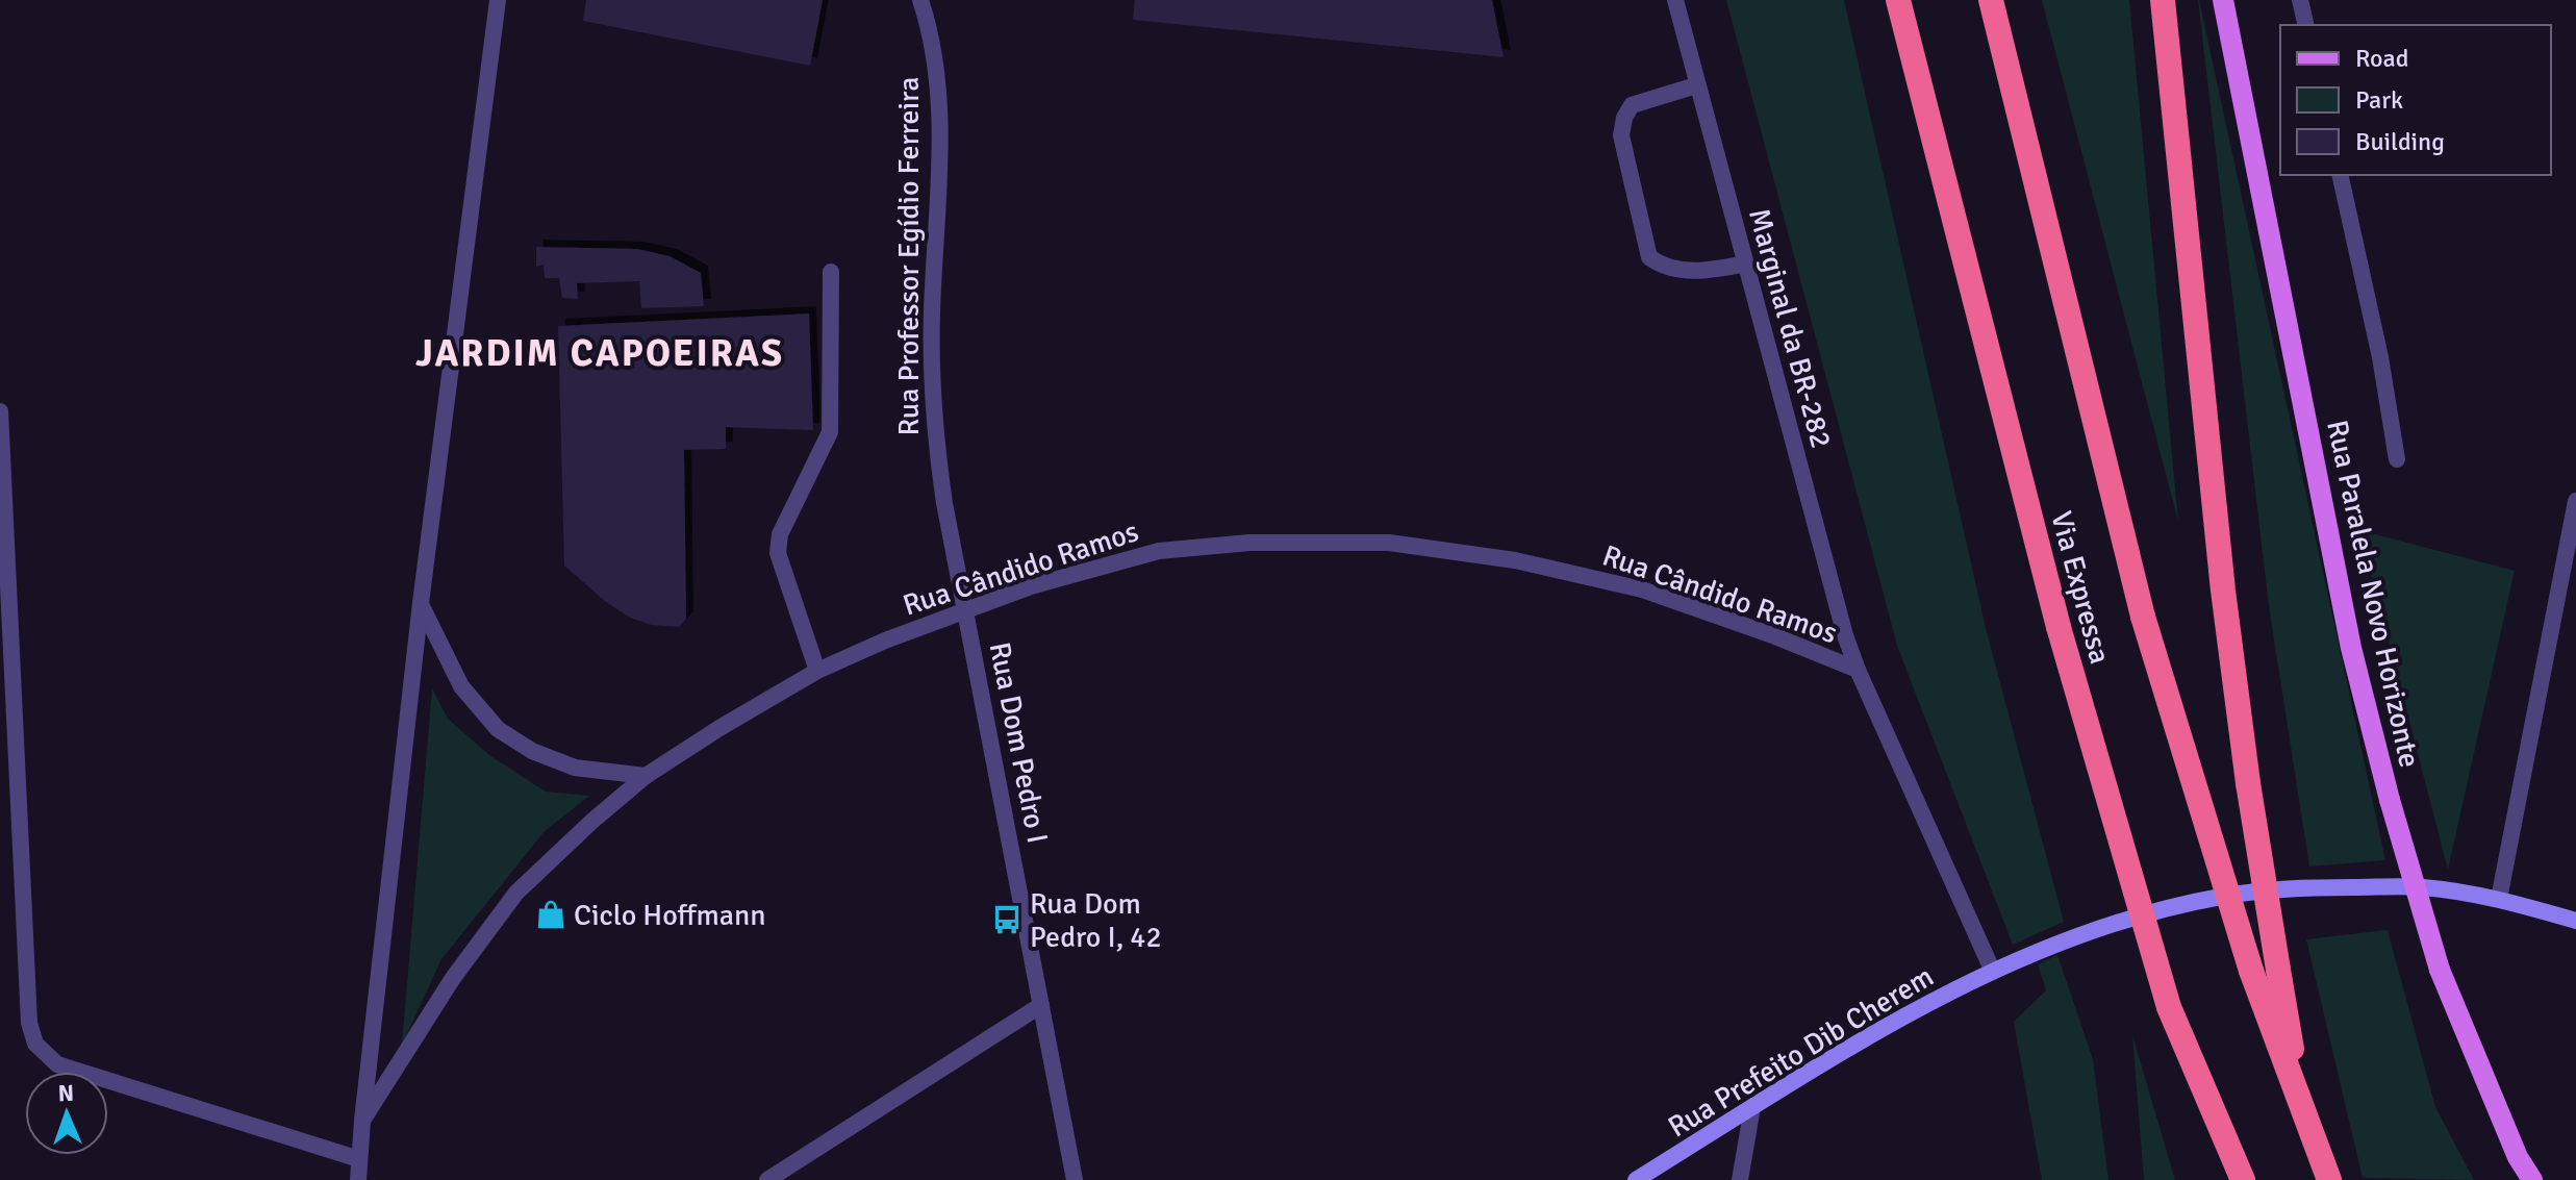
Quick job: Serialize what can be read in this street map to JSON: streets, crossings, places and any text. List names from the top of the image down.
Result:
{
  "streets": {
    "highway": ["Via Expressa"],
    "main road": ["Rua Paralela Novo Horizonte", "Rua Prefeito Dib Cherem"],
    "street": [
      "Rua Professor Egídio Ferreira",
      "Marginal da BR-282",
      "Rua Cândido Ramos",
      "Rua Dom Pedro I"
    ]
  },
  "crossings": [
    ["Rua Professor Egídio Ferreira", "Rua Cândido Ramos"],
    ["Rua Professor Egídio Ferreira", "Rua Dom Pedro I"],
    ["Marginal da BR-282", "Rua Cândido Ramos"],
    ["Rua Cândido Ramos", "Rua Dom Pedro I"],
    ["Rua Cândido Ramos", "Rua Prefeito Dib Cherem"]
  ],
  "districts": ["JARDIM CAPOEIRAS"],
  "places": {
    "shop": ["Ciclo Hoffmann"],
    "bus stop": ["Rua Dom Pedro I, 42"]
  },
  "legend": ["Road", "Park", "Building"],
  "north": "top"
}
